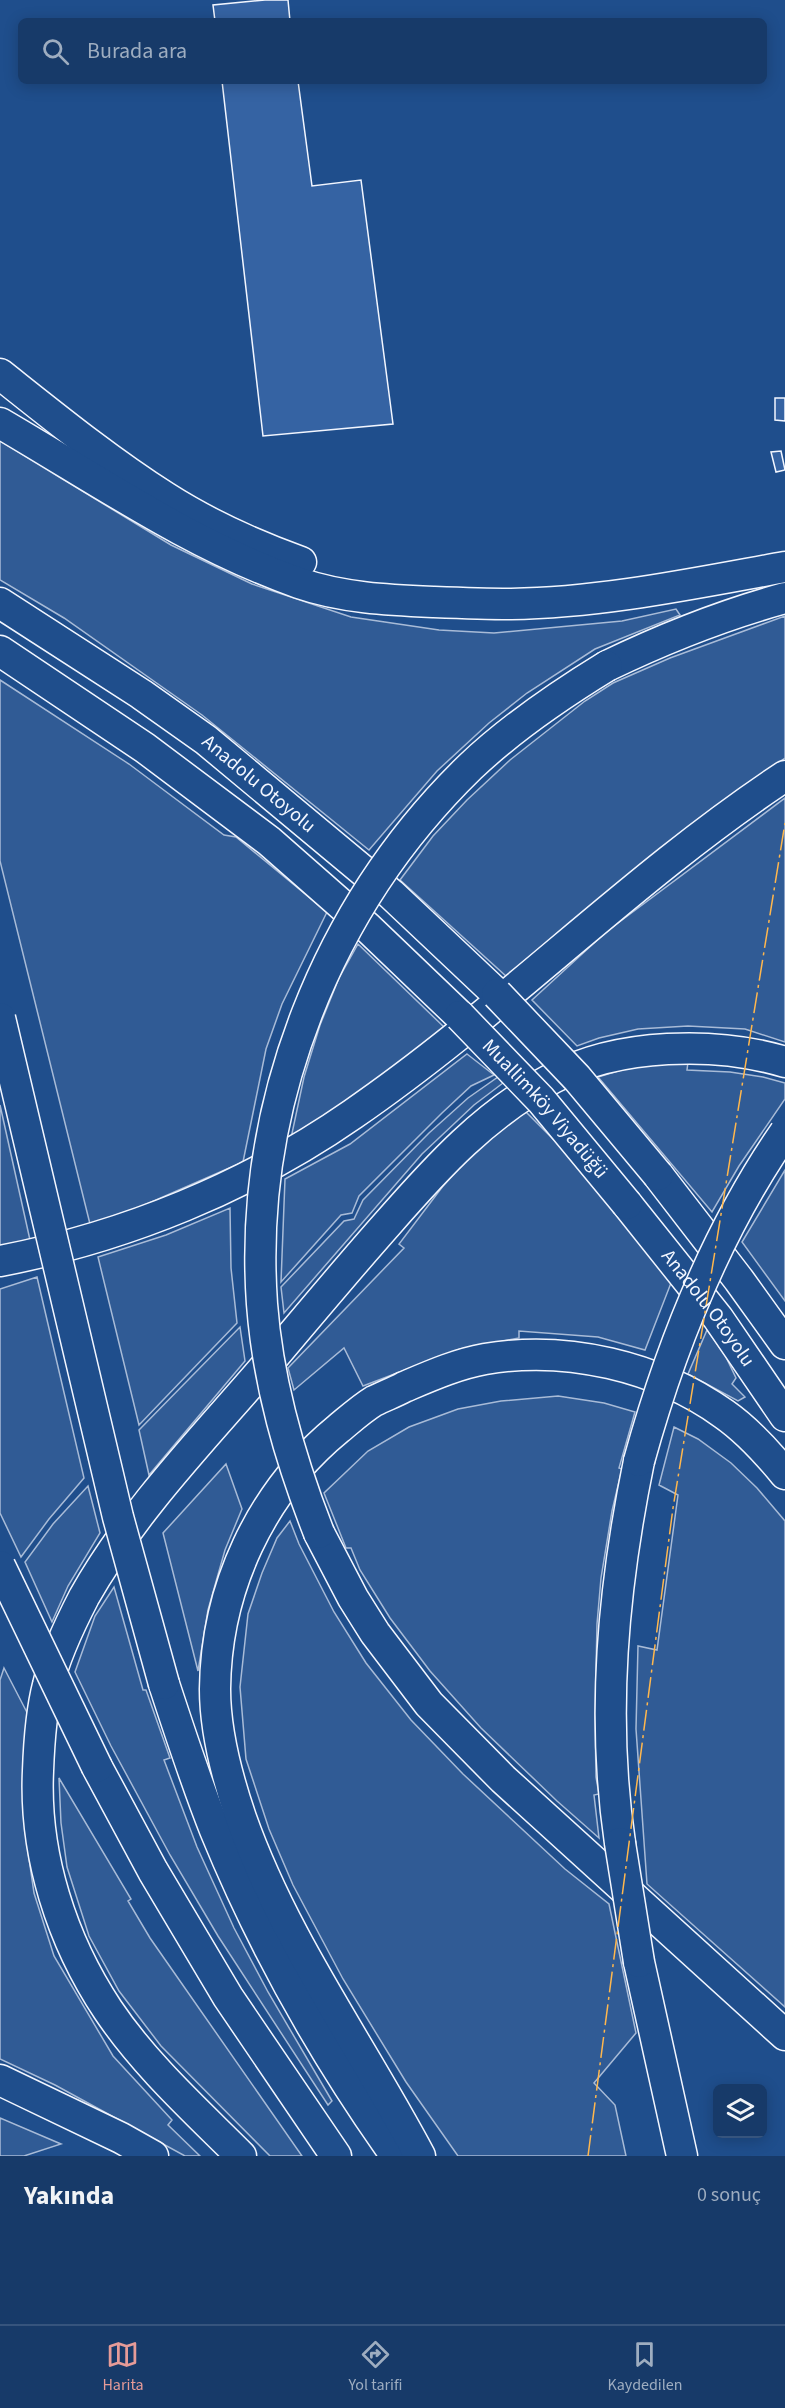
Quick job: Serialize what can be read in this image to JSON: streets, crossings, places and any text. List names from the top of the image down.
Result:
{
  "streets": {
    "highway": ["Anadolu Otoyolu", "Muallimköy Viyadüğü"]
  },
  "crossings": [
    ["Anadolu Otoyolu", "Muallimköy Viyadüğü"]
  ],
  "page": {
    "search": "Burada ara",
    "heading": ["Yakında", "0 sonuç"],
    "nav": ["Harita", "Yol tarifi", "Kaydedilen"]
  }
}
